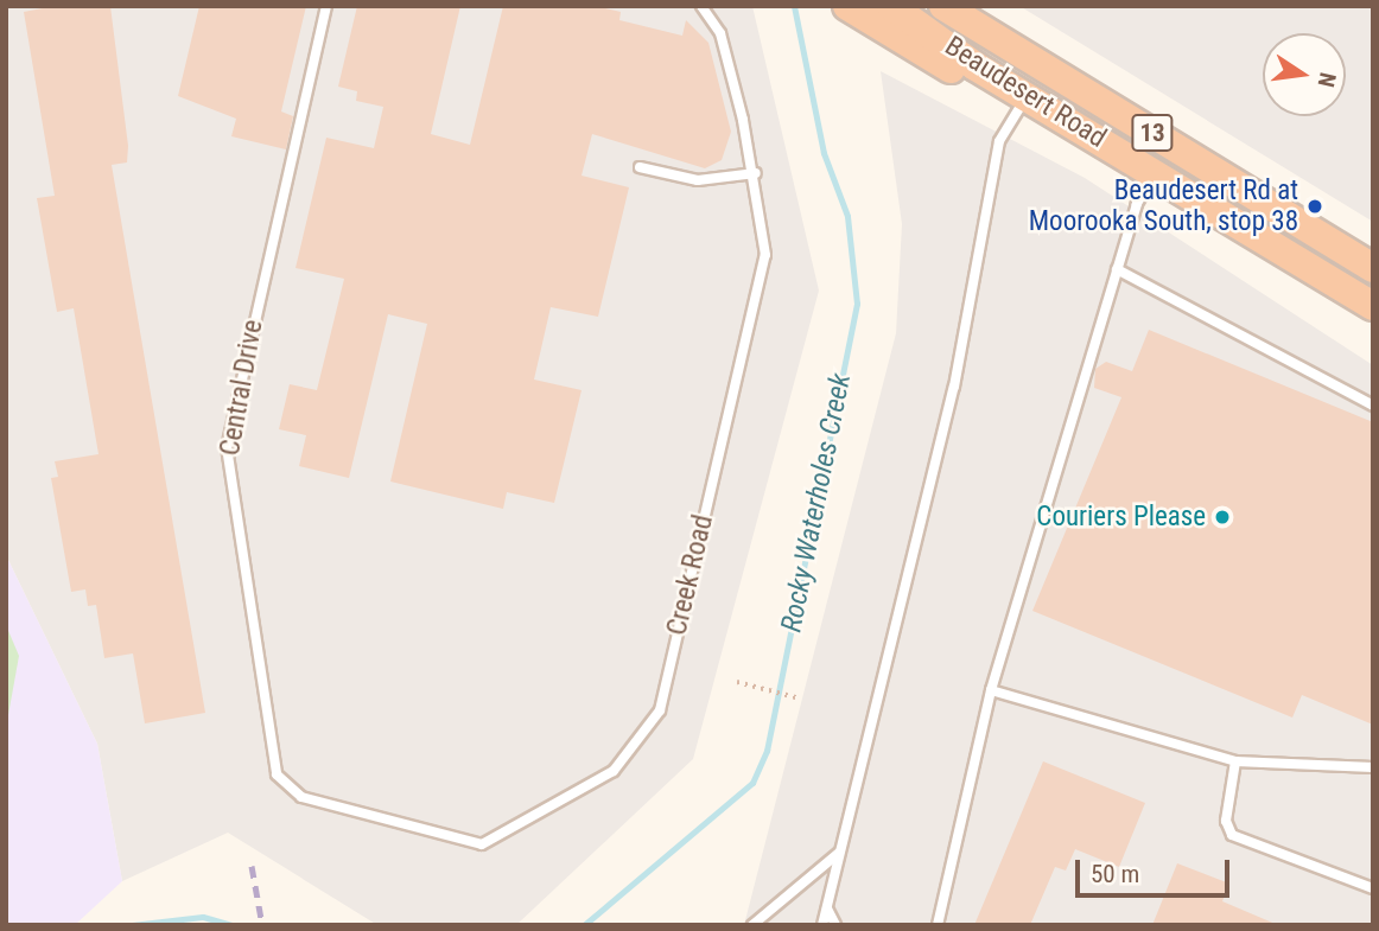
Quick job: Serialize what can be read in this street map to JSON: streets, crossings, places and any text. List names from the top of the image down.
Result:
{
  "streets": {
    "highway": ["Beaudesert Road", "13"],
    "lane": ["Central Drive", "Creek Road"]
  },
  "crossings": [
    ["Central Drive", "Creek Road"]
  ],
  "water": ["Rocky Waterholes Creek"],
  "places": ["Beaudesert Rd at Moorooka South, stop 38", "Couriers Please"],
  "scale_bar": "50 m",
  "north": "right"
}
